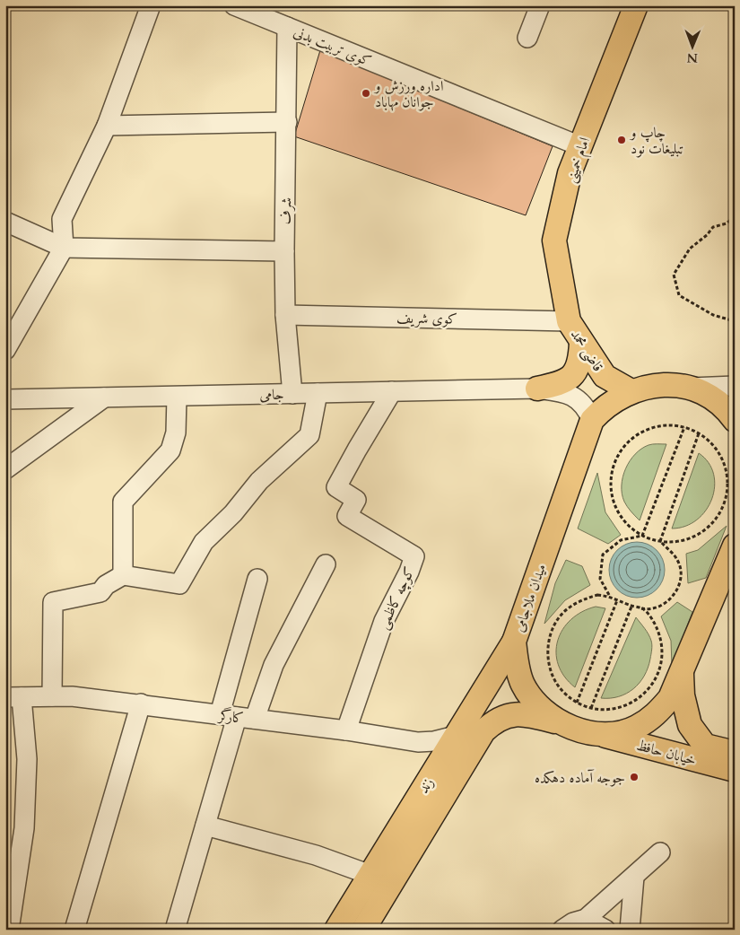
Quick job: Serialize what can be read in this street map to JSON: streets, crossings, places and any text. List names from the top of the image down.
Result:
{
  "streets": {
    "main road": [
      "امام خمینی",
      "قاضی محمد",
      "میدان ملاجامی",
      "خیابان حافظ",
      "زند"
    ],
    "street": [
      "کوی تربیت بدنی",
      "شرف",
      "کوی شریف",
      "جامی",
      "کوچه کاظمی",
      "کارگر"
    ]
  },
  "crossings": [
    ["کوی تربیت بدنی", "امام خمینی"],
    ["کوی تربیت بدنی", "شرف"],
    ["امام خمینی", "کوی شریف"],
    ["امام خمینی", "قاضی محمد"],
    ["شرف", "کوی شریف"],
    ["شرف", "جامی"],
    ["کوی شریف", "قاضی محمد"],
    ["قاضی محمد", "میدان ملاجامی"],
    ["جامی", "کوچه کاظمی"],
    ["جامی", "میدان ملاجامی"],
    ["کوچه کاظمی", "کارگر"],
    ["میدان ملاجامی", "خیابان حافظ"],
    ["میدان ملاجامی", "زند"],
    ["کارگر", "زند"]
  ],
  "places": ["اداره ورزش و جوانان مهاباد", "چاپ و تبلیغات نود", "جوجه آماده دهکده"],
  "north": "bottom"
}
